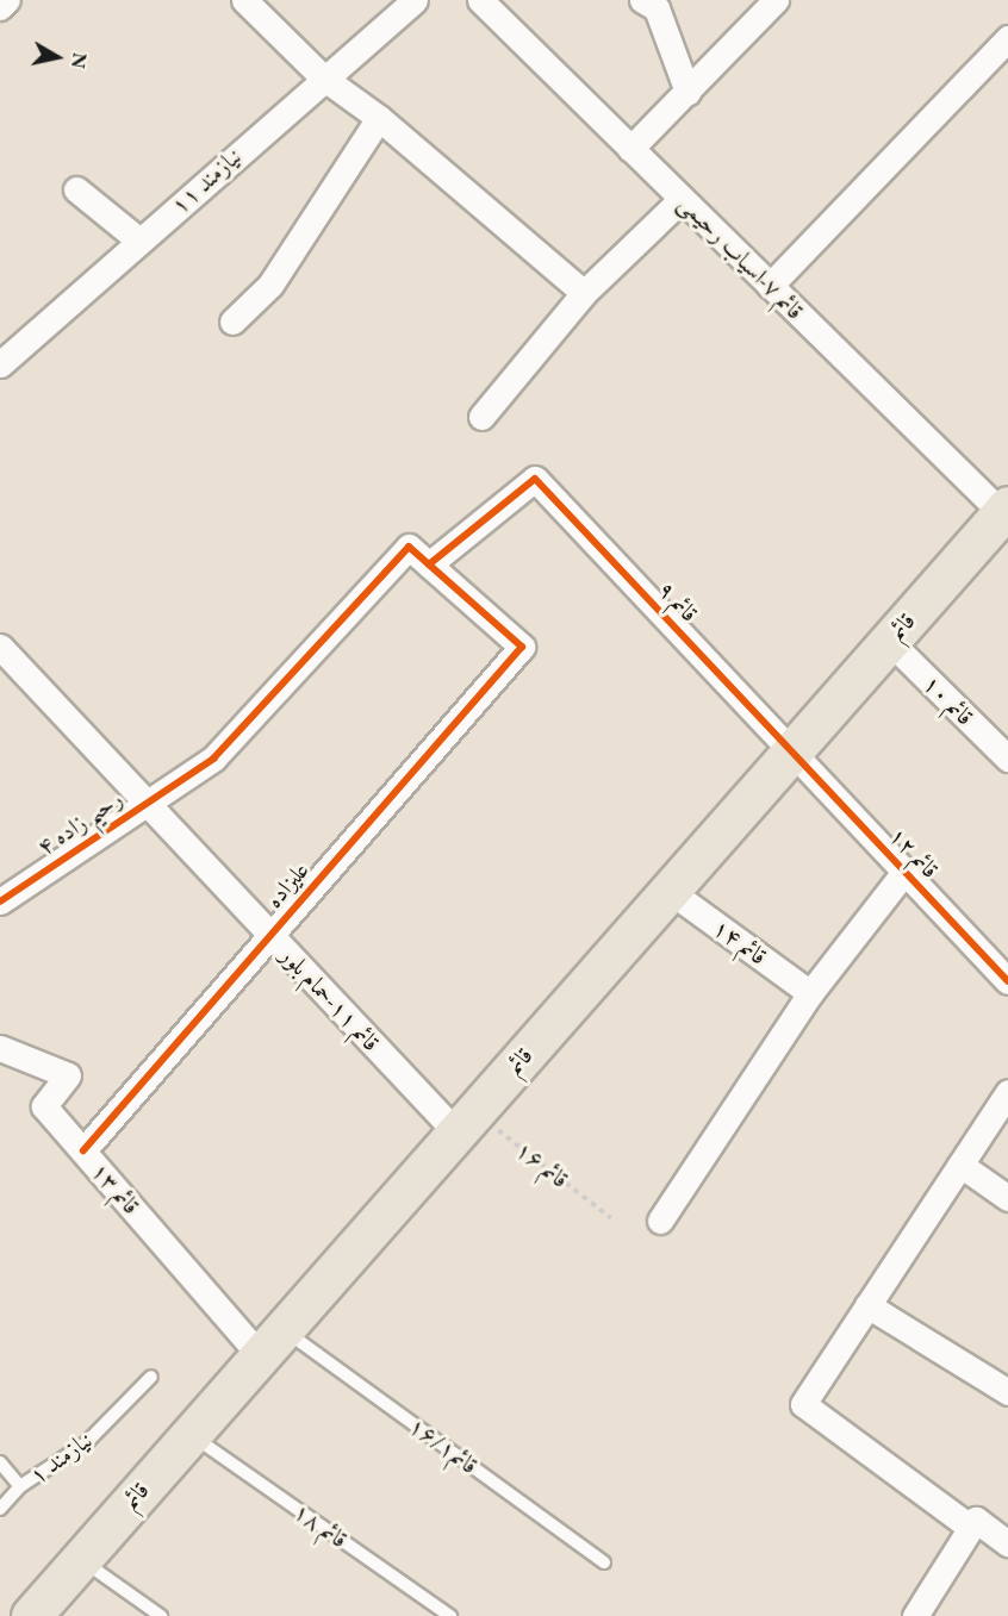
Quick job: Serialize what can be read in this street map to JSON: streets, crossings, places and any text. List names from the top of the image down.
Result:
{
  "streets": {
    "main road": ["قائم"],
    "street": [
      "نیازمند ۱۱",
      "قائم ۷-اسیاب رحیمی",
      "قائم ۹",
      "قائم ۱۰",
      "رحیم زاده ۴",
      "قائم ۱۲",
      "علیزاده",
      "قائم ۱۴",
      "قائم ۱۱-حمام بلور",
      "قائم ۱۳"
    ],
    "lane": ["قائم۱۶/۱", "نیازمند ۱", "قائم ۱۸"],
    "path": ["قائم ۱۶"]
  },
  "crossings": [
    ["قائم ۷-اسیاب رحیمی", "قائم"],
    ["قائم ۹", "قائم"],
    ["قائم ۹", "رحیم زاده ۴"],
    ["قائم ۹", "قائم ۱۲"],
    ["قائم ۹", "علیزاده"],
    ["قائم", "قائم ۱۰"],
    ["قائم", "قائم ۱۲"],
    ["قائم", "قائم ۱۴"],
    ["قائم", "قائم ۱۱-حمام بلور"],
    ["قائم", "قائم ۱۶"],
    ["قائم", "قائم ۱۳"],
    ["قائم", "قائم۱۶/۱"],
    ["قائم", "قائم ۱۸"],
    ["رحیم زاده ۴", "علیزاده"],
    ["رحیم زاده ۴", "قائم ۱۱-حمام بلور"],
    ["علیزاده", "قائم ۱۱-حمام بلور"],
    ["علیزاده", "قائم ۱۳"],
    ["قائم ۱۱-حمام بلور", "قائم ۱۶"],
    ["قائم ۱۳", "قائم۱۶/۱"]
  ],
  "north": "right"
}
